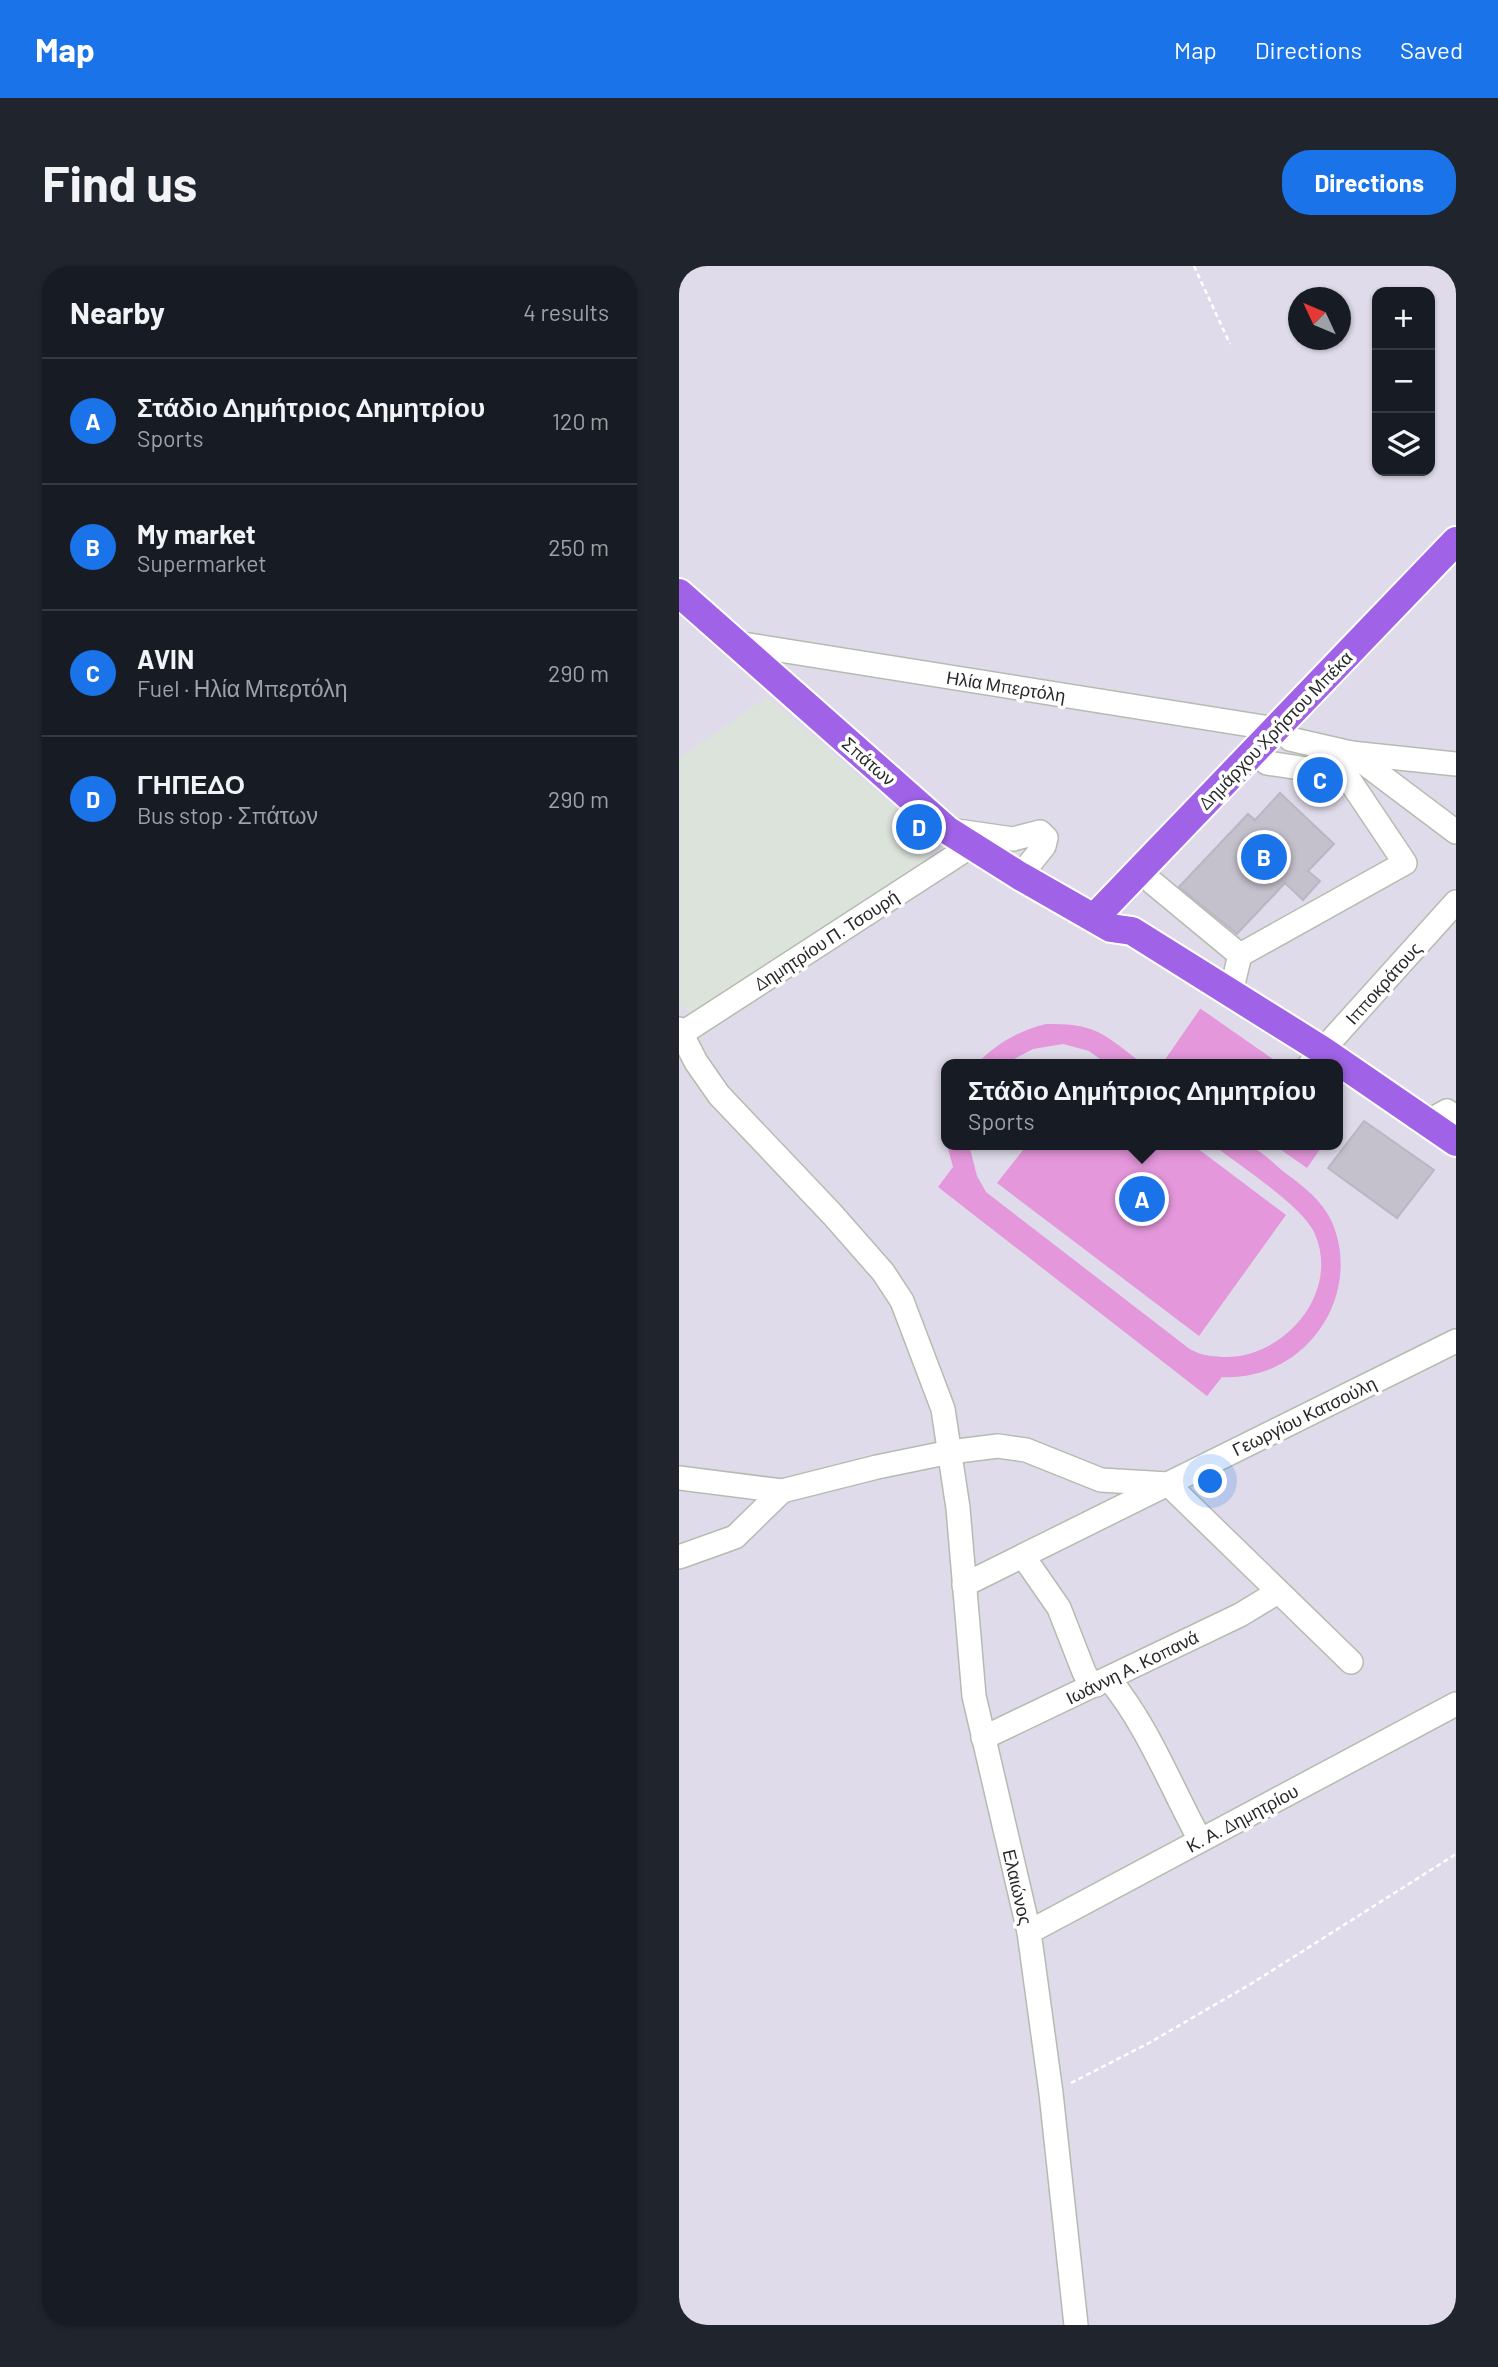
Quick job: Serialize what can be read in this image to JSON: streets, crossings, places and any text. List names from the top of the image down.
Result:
{
  "streets": {
    "main road": ["Δημάρχου Χρήστου Μπέκα", "Σπάτων"],
    "street": [
      "Ηλία Μπερτόλη",
      "Δημητρίου Π. Τσουρή",
      "Ιπποκράτους",
      "Γεωργίου Κατσούλη",
      "Ιωάννη Α. Κοπανά",
      "Κ. Α. Δημητρίου",
      "Ελαιώνος"
    ]
  },
  "crossings": [
    ["Ηλία Μπερτόλη", "Δημάρχου Χρήστου Μπέκα"],
    ["Ηλία Μπερτόλη", "Σπάτων"],
    ["Δημάρχου Χρήστου Μπέκα", "Σπάτων"],
    ["Σπάτων", "Δημητρίου Π. Τσουρή"],
    ["Δημητρίου Π. Τσουρή", "Ελαιώνος"],
    ["Γεωργίου Κατσούλη", "Ελαιώνος"],
    ["Ιωάννη Α. Κοπανά", "Ελαιώνος"],
    ["Κ. Α. Δημητρίου", "Ελαιώνος"]
  ],
  "north": "top left",
  "page": {
    "header": "Map",
    "nav": ["Map", "Directions", "Saved"],
    "buttons": "Directions",
    "title": "Find us",
    "heading": ["Nearby", "4 results"],
    "map_buttons": ["+", "−"],
    "list": [
      {
        "mark": "A",
        "name": "Στάδιο Δημήτριος Δημητρίου",
        "note": "Sports",
        "value": "120 m"
      },
      {
        "mark": "B",
        "name": "My market",
        "note": "Supermarket",
        "value": "250 m"
      },
      {
        "mark": "C",
        "name": "AVIN",
        "note": "Fuel · Ηλία Μπερτόλη",
        "value": "290 m"
      },
      {
        "mark": "D",
        "name": "ΓΗΠΕΔΟ",
        "note": "Bus stop · Σπάτων",
        "value": "290 m"
      }
    ],
    "pins": [
      "C",
      "D",
      "B",
      "A"
    ],
    "popup": ["Στάδιο Δημήτριος Δημητρίου", "Sports"]
  }
}
